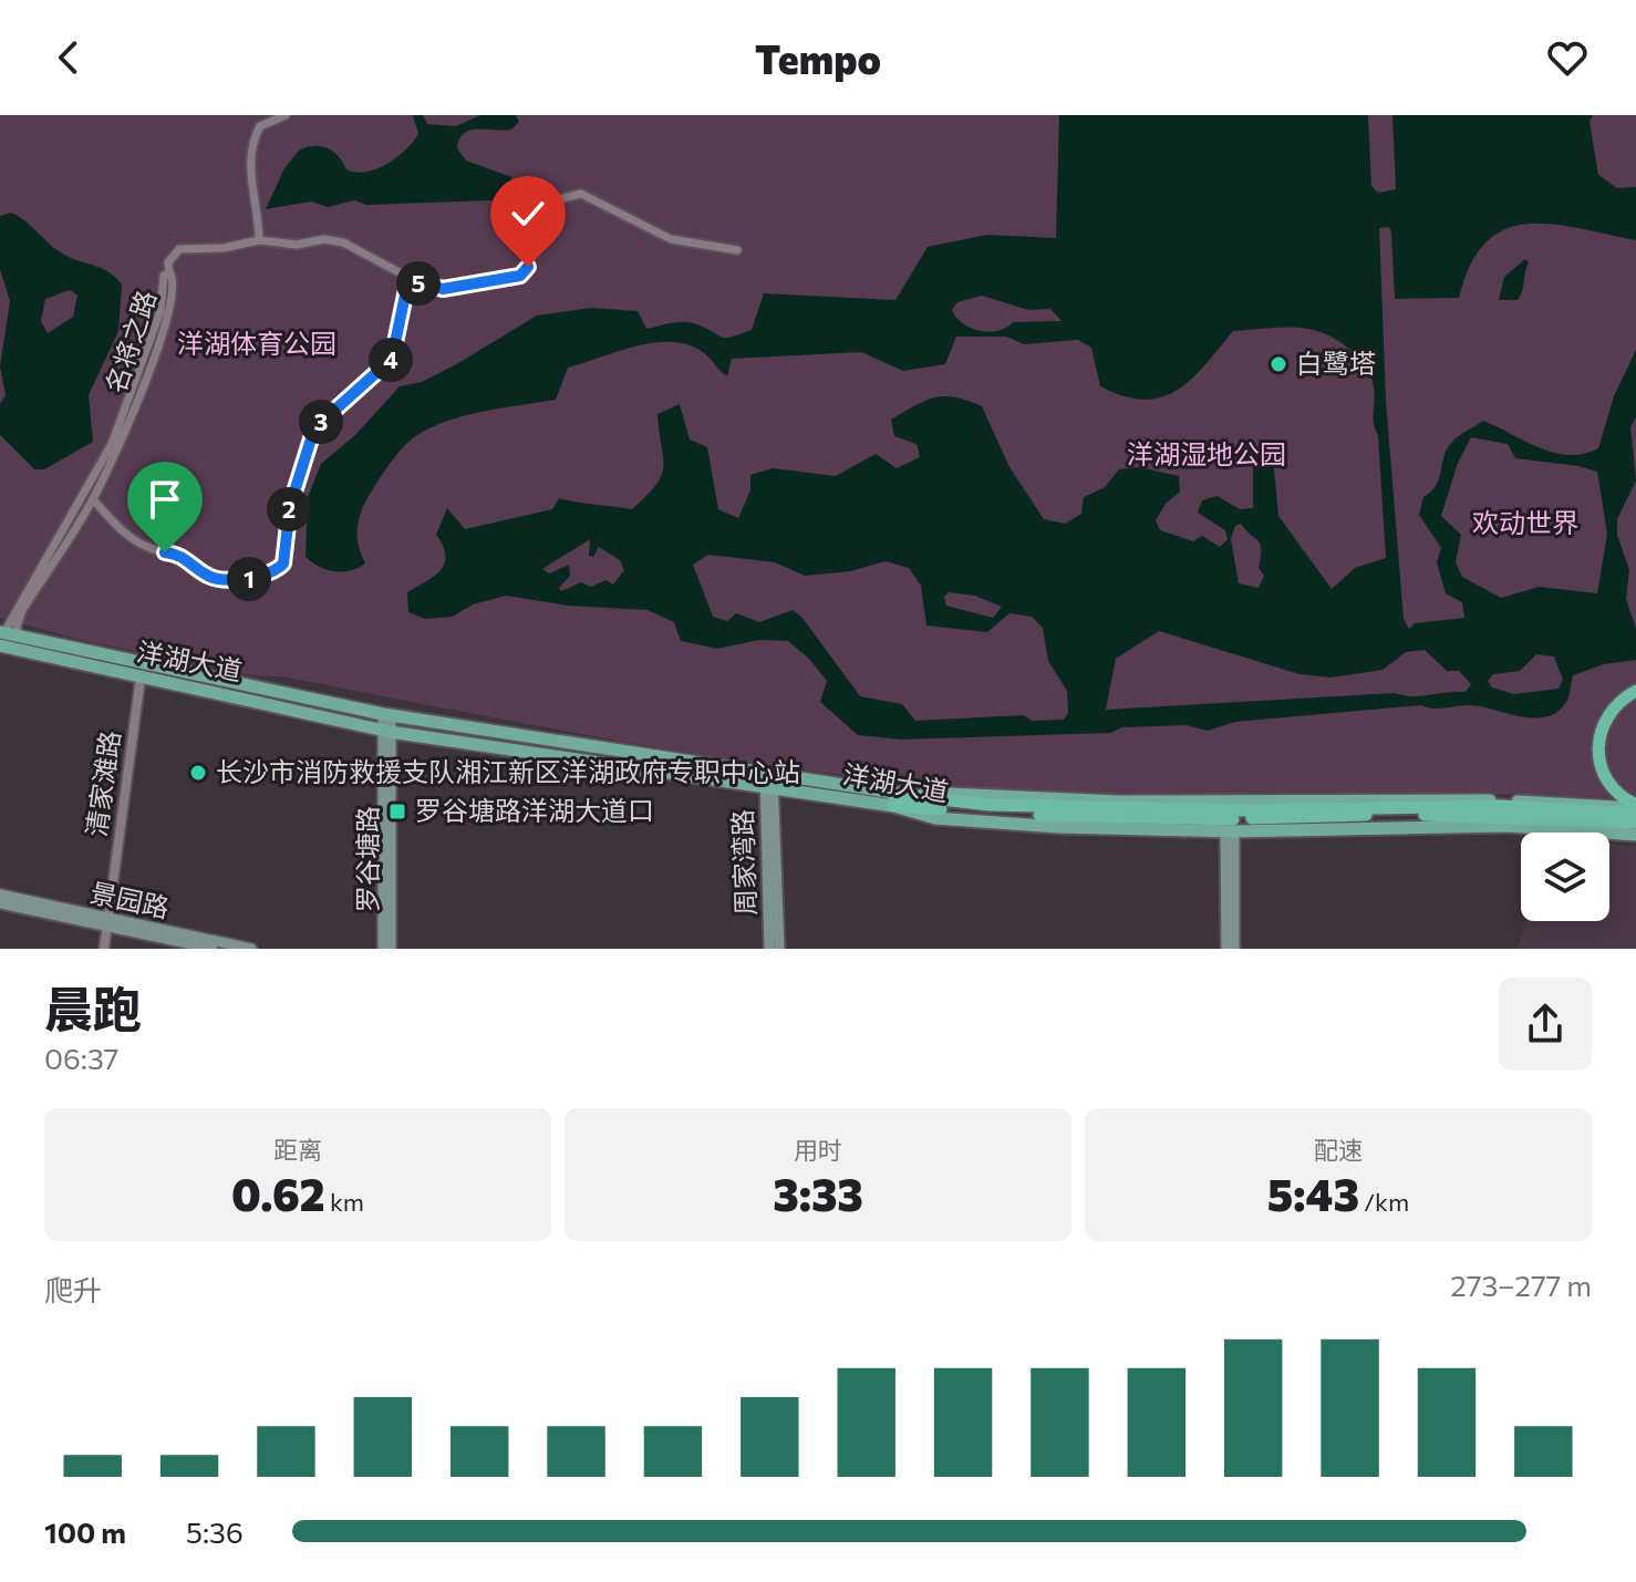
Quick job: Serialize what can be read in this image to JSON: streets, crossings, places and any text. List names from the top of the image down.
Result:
{
  "streets": {
    "main road": [
      "洋湖大道",
      "罗谷塘路",
      "周家湾路",
      "景园路"
    ],
    "street": ["名将之路", "清家滩路"]
  },
  "crossings": [
    ["名将之路", "洋湖大道"],
    ["洋湖大道", "清家滩路"],
    ["洋湖大道", "罗谷塘路"],
    ["洋湖大道", "周家湾路"],
    ["清家滩路", "景园路"]
  ],
  "parks": ["洋湖体育公园", "洋湖湿地公园", "欢动世界"],
  "places": {
    "other": ["白鹭塔", "长沙市消防救援支队湘江新区洋湖政府专职中心站"],
    "transit": ["罗谷塘路洋湖大道口"]
  },
  "page": {
    "header": "Tempo",
    "pins": [
      "5",
      "4",
      "3",
      "2",
      "1"
    ],
    "heading": ["晨跑", "06:37"],
    "stats": [
      ["距离", "0.62 km"],
      ["用时", "3:33"],
      ["配速", "5:43 /km"]
    ],
    "chart": ["爬升", "273–277 m"],
    "list": [
      {
        "name": "100 m",
        "note": "5:36"
      }
    ]
  }
}
